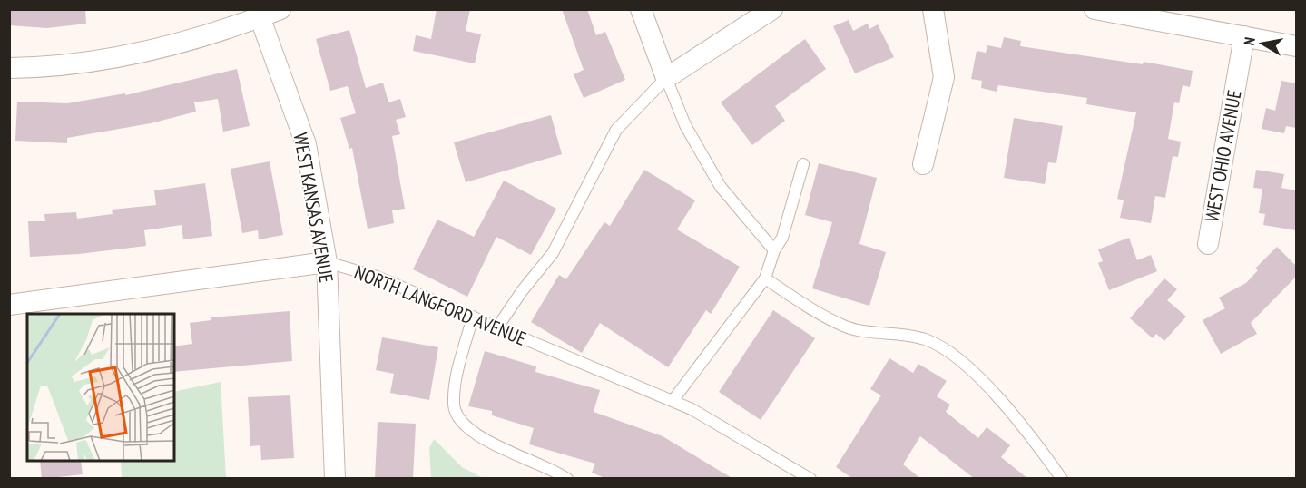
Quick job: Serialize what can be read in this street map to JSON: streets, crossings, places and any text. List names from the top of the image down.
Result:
{
  "streets": {
    "street": ["WEST OHIO AVENUE", "WEST KANSAS AVENUE", "NORTH LANGFORD AVENUE"]
  },
  "crossings": [
    ["WEST KANSAS AVENUE", "NORTH LANGFORD AVENUE"]
  ],
  "north": "left"
}
